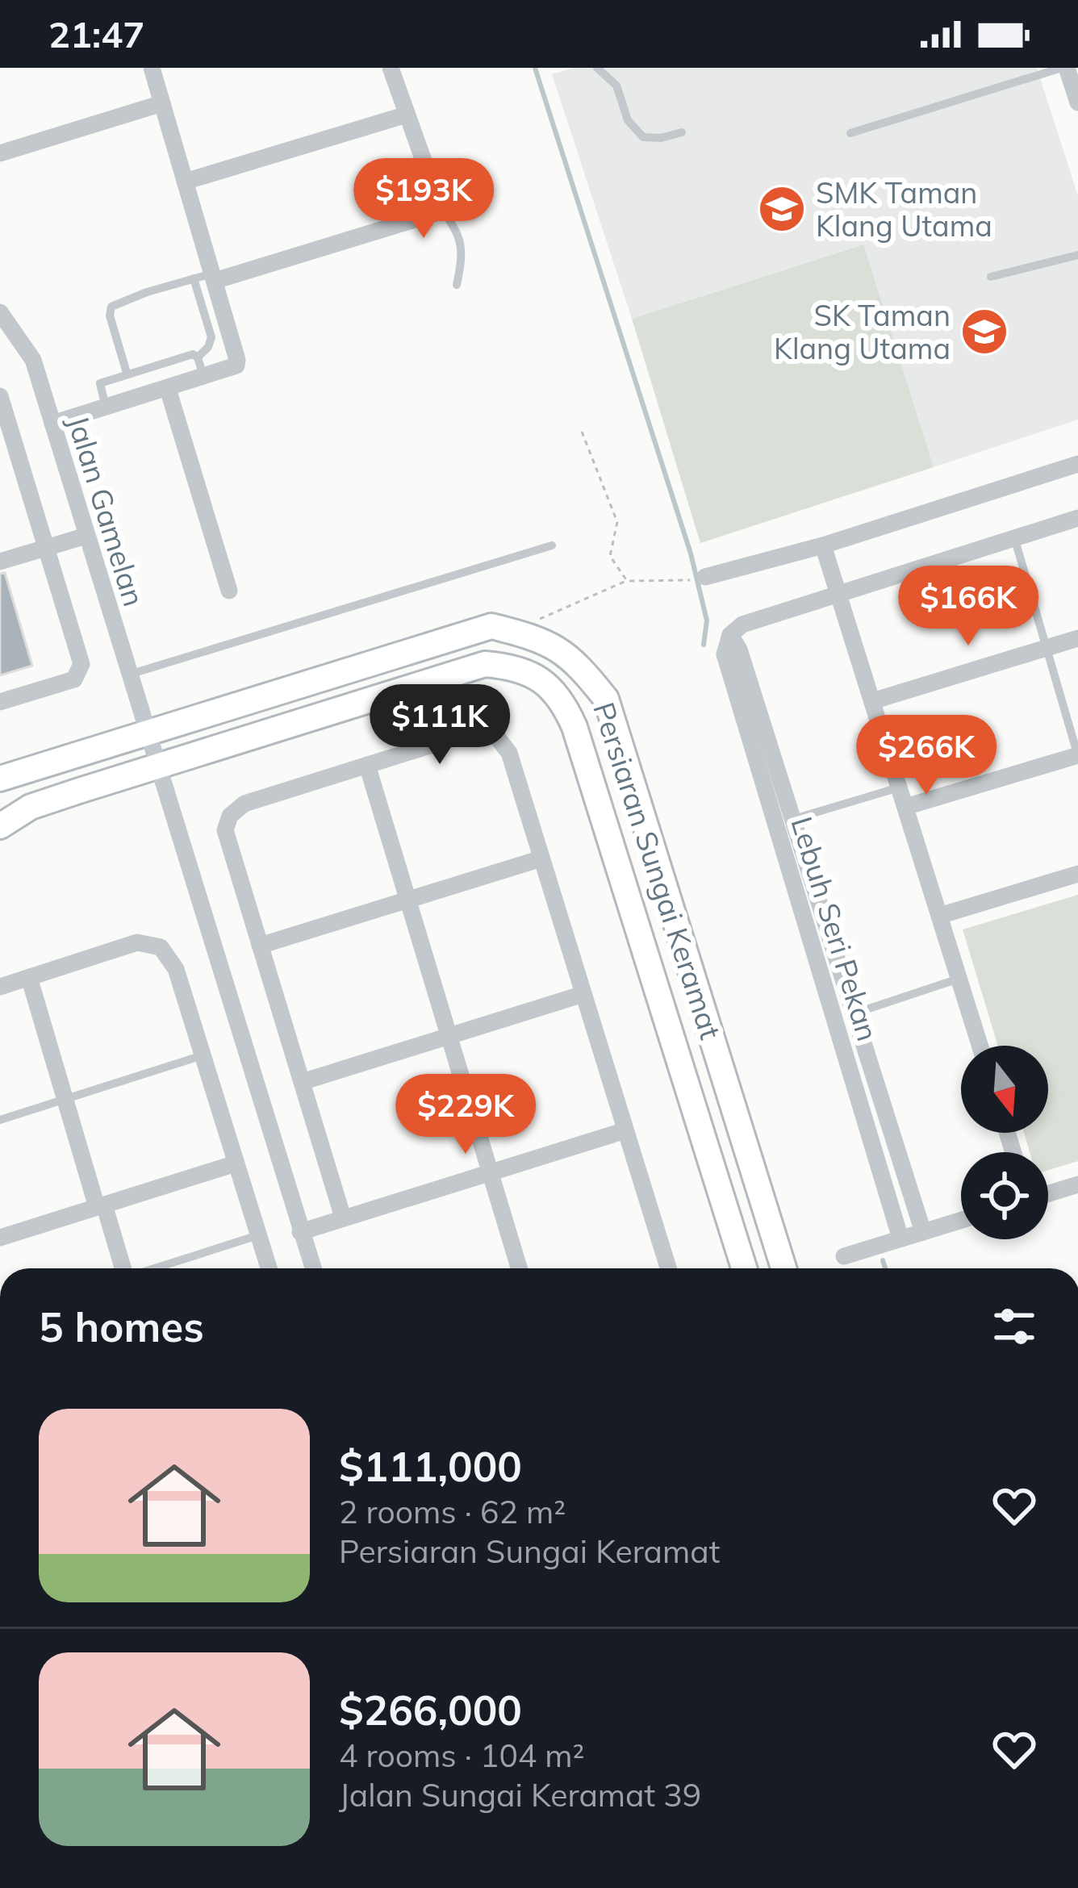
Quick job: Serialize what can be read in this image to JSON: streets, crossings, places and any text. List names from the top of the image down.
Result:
{
  "streets": {
    "street": ["Jalan Gamelan", "Persiaran Sungai Keramat", "Lebuh Seri Pekan"]
  },
  "crossings": [
    ["Jalan Gamelan", "Persiaran Sungai Keramat"]
  ],
  "places": {
    "school or university": ["SMK Taman Klang Utama", "SK Taman Klang Utama"]
  },
  "north": "bottom",
  "page": {
    "status": "21:47",
    "price": [
      "$193K",
      "$166K",
      "$111K",
      "$266K",
      "$229K"
    ],
    "heading": "5 homes",
    "list": [
      {
        "name": "$111,000",
        "note": "2 rooms · 62 m² · Persiaran Sungai Keramat"
      },
      {
        "name": "$266,000",
        "note": "4 rooms · 104 m² · Jalan Sungai Keramat 39"
      }
    ]
  }
}
